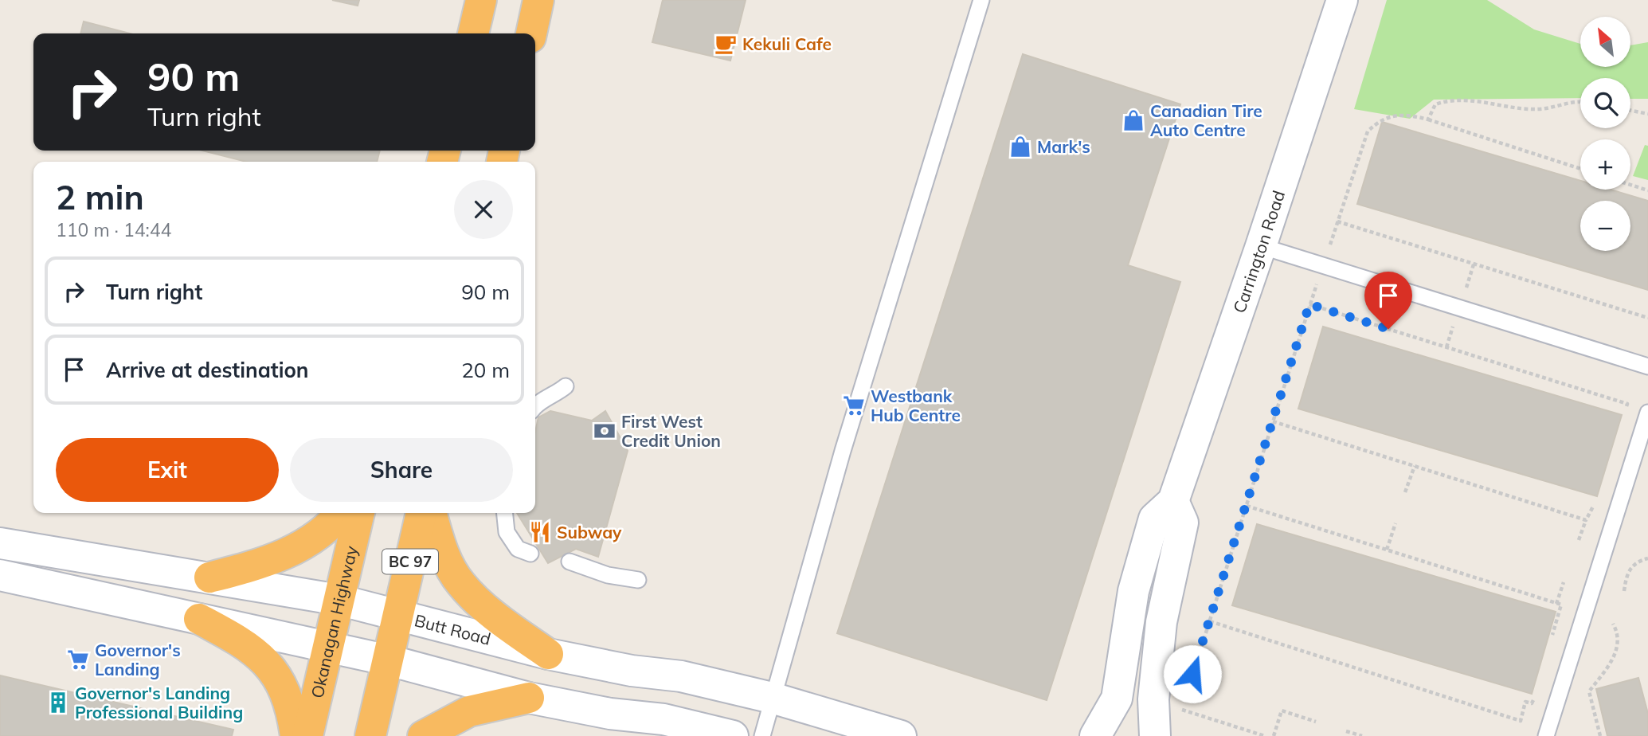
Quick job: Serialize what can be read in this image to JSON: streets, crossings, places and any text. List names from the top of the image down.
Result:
{
  "streets": {
    "highway": ["BC 97", "Okanagan Highway"],
    "street": ["Carrington Road", "Butt Road"]
  },
  "crossings": [
    ["BC 97", "Butt Road"],
    ["Okanagan Highway", "Butt Road"]
  ],
  "places": {
    "cafe": ["Kekuli Cafe"],
    "shop": ["Canadian Tire Auto Centre", "Mark's"],
    "supermarket": ["Westbank Hub Centre", "Governor's Landing"],
    "bank": ["First West Credit Union"],
    "restaurant": ["Subway"],
    "building": ["Governor's Landing Professional Building"]
  },
  "north": "top left",
  "page": {
    "map_buttons": ["+", "−"],
    "turn": ["90 m", "Turn right"],
    "heading": ["2 min", "110 m · 14:44"],
    "list": [
      {
        "name": "Turn right",
        "value": "90 m"
      },
      {
        "name": "Arrive at destination",
        "value": "20 m"
      }
    ],
    "buttons": ["Exit", "Share"]
  }
}
